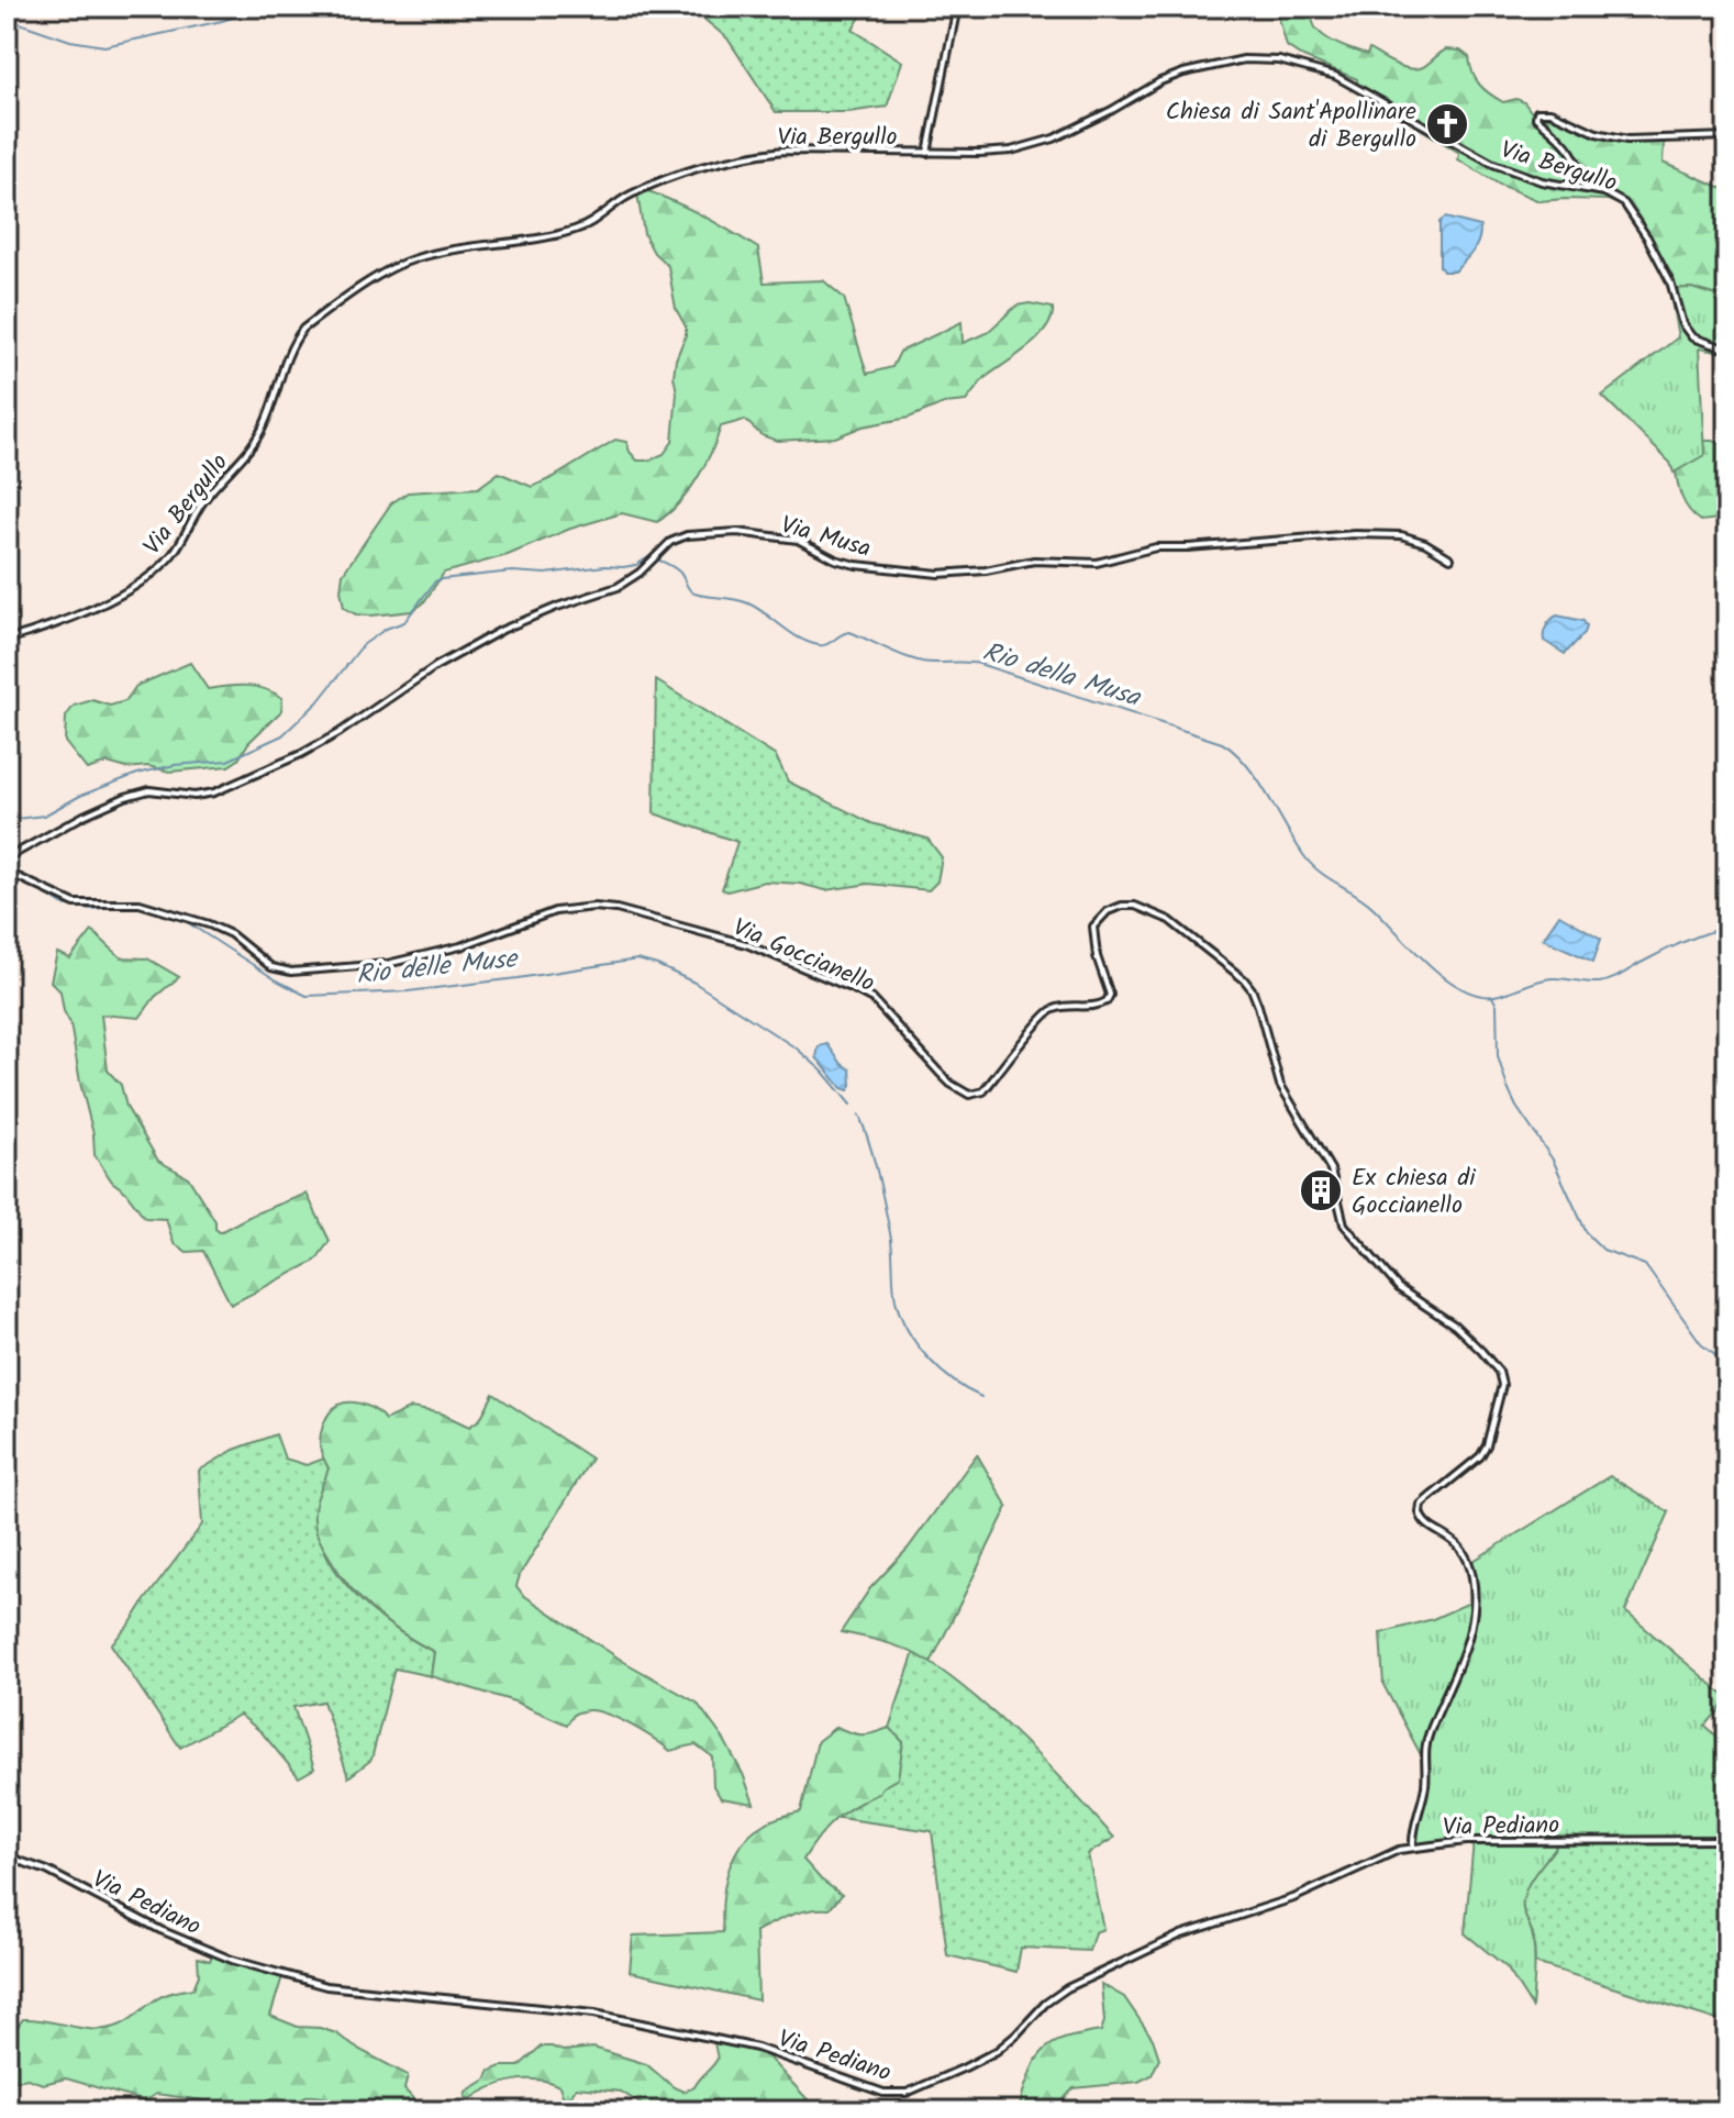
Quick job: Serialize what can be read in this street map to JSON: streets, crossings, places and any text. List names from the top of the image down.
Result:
{
  "streets": {
    "street": [
      "Via Bergullo",
      "Via Musa",
      "Via Goccianello",
      "Via Pediano"
    ]
  },
  "crossings": [
    ["Via Goccianello", "Via Pediano"]
  ],
  "water": ["Rio della Musa", "Rio delle Muse"],
  "places": {
    "church": ["Chiesa di Sant'Apollinare di Bergullo"],
    "building": ["Ex chiesa di Goccianello"]
  }
}
